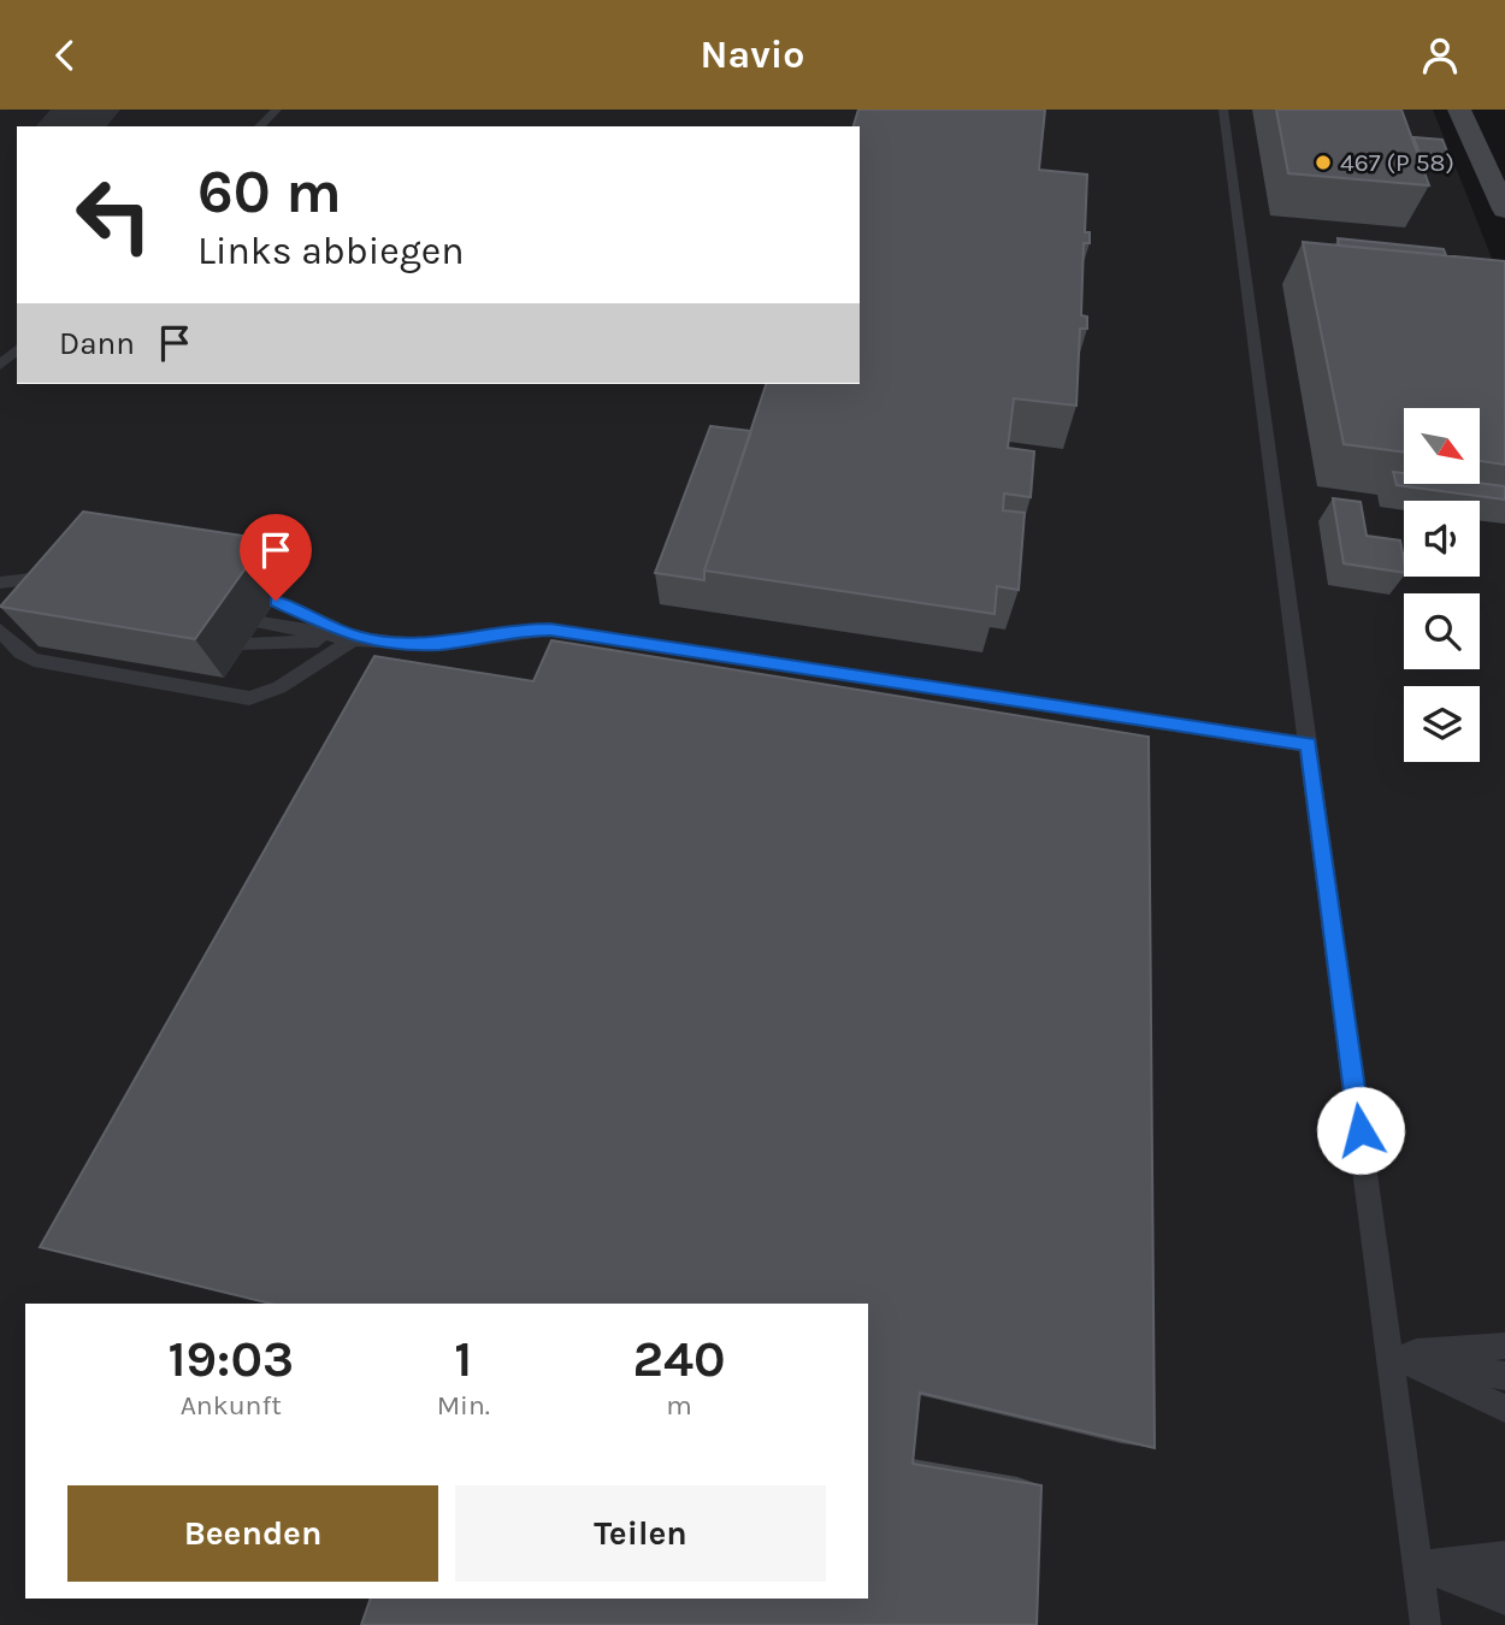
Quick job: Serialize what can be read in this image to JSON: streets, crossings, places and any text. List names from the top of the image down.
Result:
{
  "places": ["467 (P 58)"],
  "north": "bottom right",
  "page": {
    "header": "Navio",
    "turn": ["60 m", "Links abbiegen"],
    "then": "Dann",
    "eta": [
      "19:03",
      "Ankunft",
      "1",
      "Min.",
      "240",
      "m"
    ],
    "buttons": ["Beenden", "Teilen"]
  }
}
